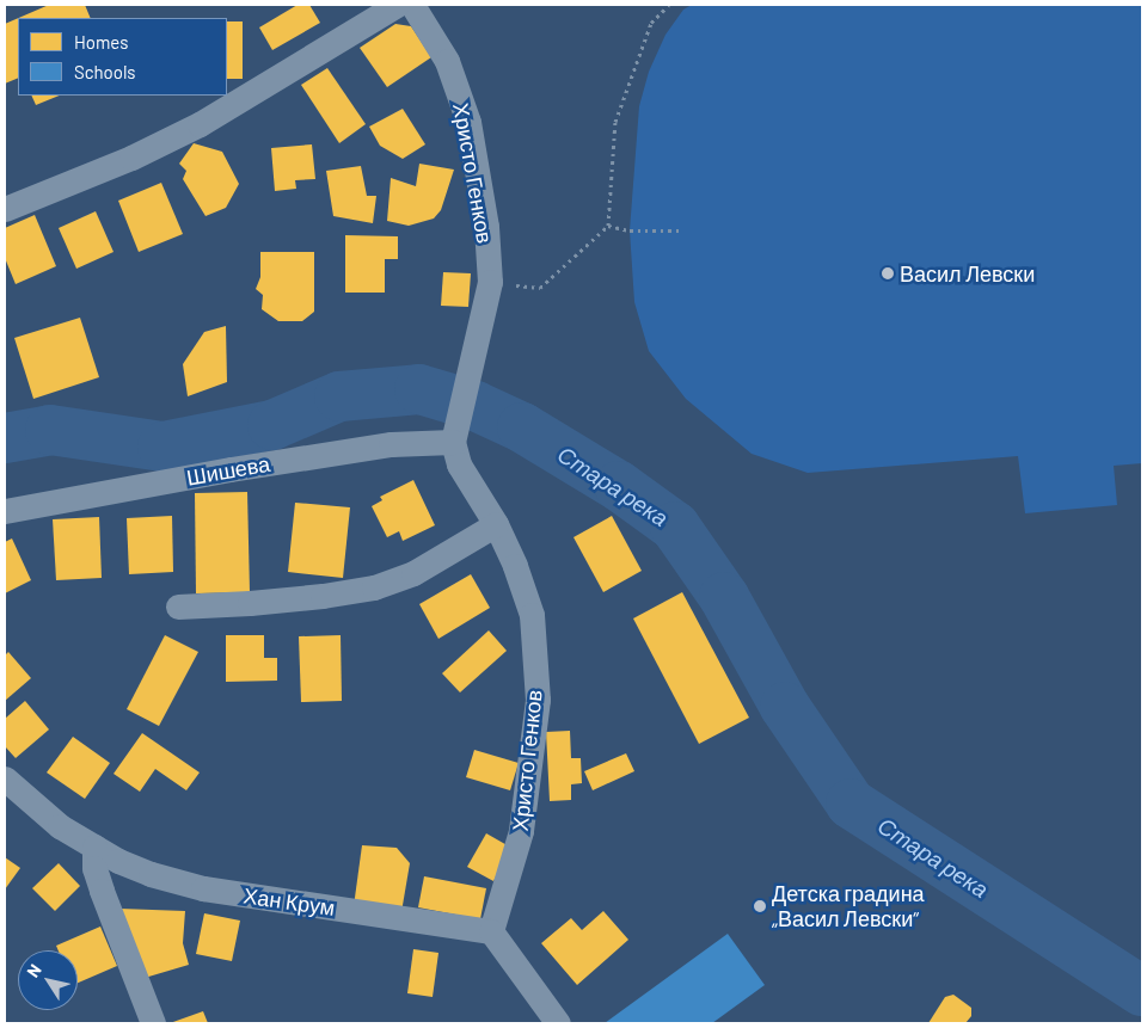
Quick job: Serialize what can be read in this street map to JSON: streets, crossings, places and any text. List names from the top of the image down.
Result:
{
  "streets": {
    "street": ["Христо Генков", "Шишева", "Хан Крум"]
  },
  "crossings": [
    ["Христо Генков", "Шишева"],
    ["Христо Генков", "Хан Крум"]
  ],
  "water": ["Стара река"],
  "places": ["Васил Левски", "Детска градина „Васил Левски“"],
  "legend": ["Homes", "Schools"],
  "north": "top left"
}
